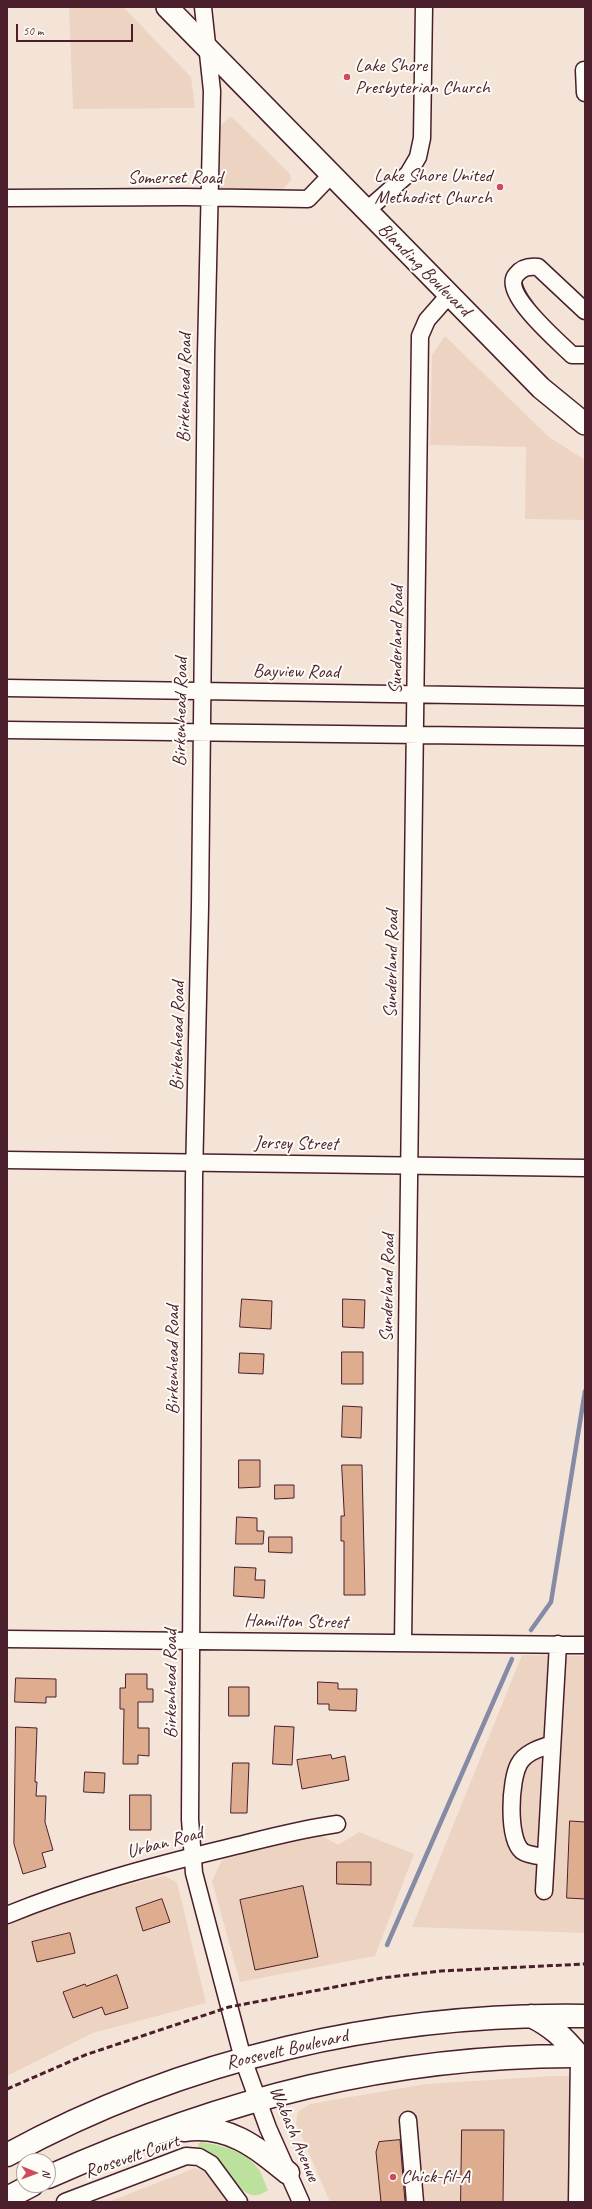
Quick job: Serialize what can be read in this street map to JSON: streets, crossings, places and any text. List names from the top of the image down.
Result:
{
  "streets": {
    "highway": ["Roosevelt Boulevard"],
    "main road": ["Blanding Boulevard"],
    "street": [
      "Somerset Road",
      "Birkenhead Road",
      "Sunderland Road",
      "Bayview Road",
      "Jersey Street",
      "Hamilton Street",
      "Urban Road",
      "Wabash Avenue",
      "Roosevelt Court"
    ]
  },
  "crossings": [
    ["Somerset Road", "Blanding Boulevard"],
    ["Somerset Road", "Birkenhead Road"],
    ["Blanding Boulevard", "Birkenhead Road"],
    ["Blanding Boulevard", "Sunderland Road"],
    ["Birkenhead Road", "Bayview Road"],
    ["Birkenhead Road", "Jersey Street"],
    ["Birkenhead Road", "Hamilton Street"],
    ["Birkenhead Road", "Urban Road"],
    ["Birkenhead Road", "Roosevelt Boulevard"],
    ["Birkenhead Road", "Wabash Avenue"],
    ["Sunderland Road", "Bayview Road"],
    ["Sunderland Road", "Jersey Street"],
    ["Sunderland Road", "Hamilton Street"],
    ["Roosevelt Boulevard", "Wabash Avenue"]
  ],
  "places": ["Lake Shore Presbyterian Church", "Lake Shore United Methodist Church", "Chick-fil-A"],
  "scale_bar": "50 m",
  "north": "right"
}
